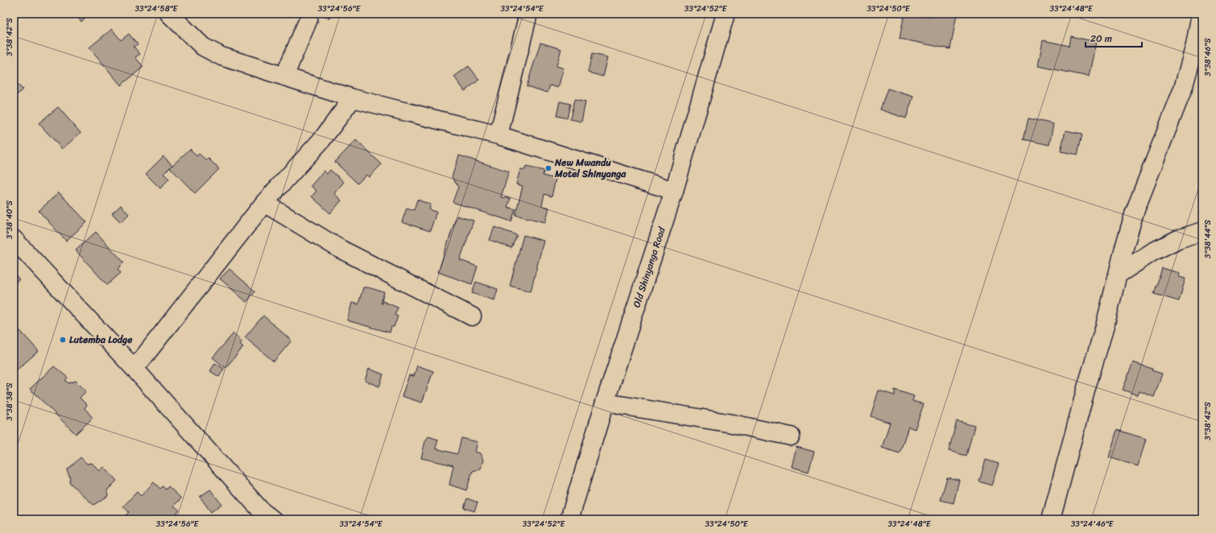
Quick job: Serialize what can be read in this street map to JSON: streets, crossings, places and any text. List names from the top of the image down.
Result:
{
  "streets": {
    "street": ["Old Shinyanga Road"]
  },
  "places": ["New Mwandu Motel Shinyanga", "Lutemba Lodge"],
  "scale_bar": "20 m",
  "coordinates": [
    "33°24'58\"E",
    "33°24'56\"E",
    "33°24'54\"E",
    "33°24'52\"E",
    "33°24'50\"E",
    "33°24'48\"E",
    "3°38'42\"S",
    "3°38'46\"S",
    "3°38'40\"S",
    "3°38'44\"S",
    "3°38'38\"S",
    "33°24'46\"E"
  ]
}
